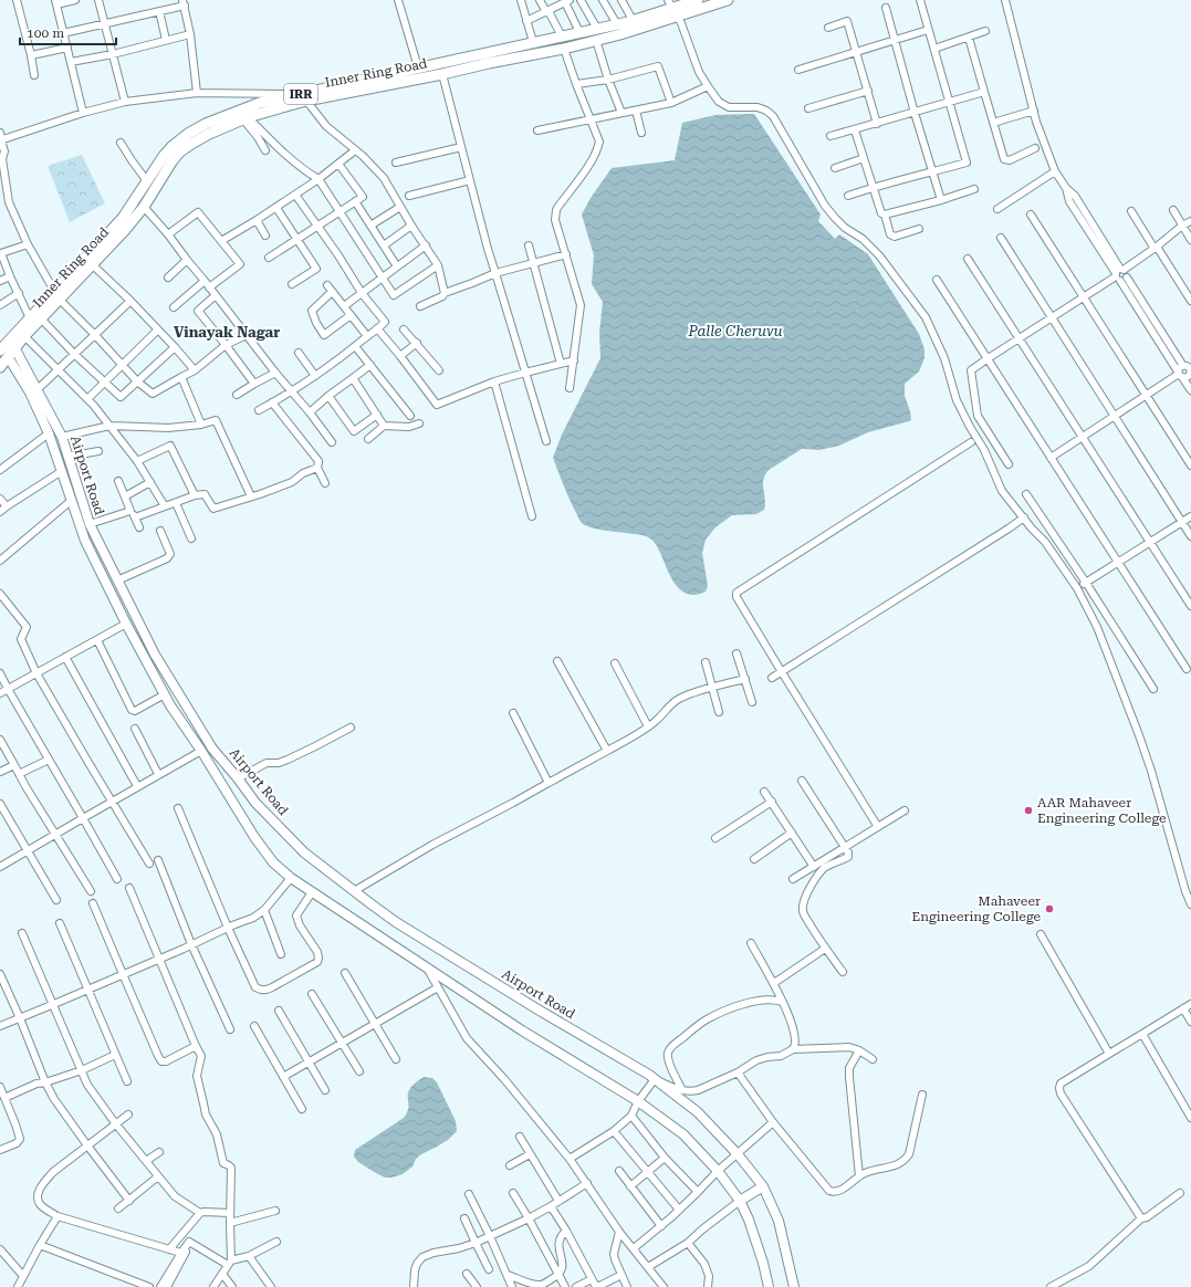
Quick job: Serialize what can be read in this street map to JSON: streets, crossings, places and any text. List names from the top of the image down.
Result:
{
  "streets": {
    "highway": ["Inner Ring Road", "IRR"],
    "main road": ["Airport Road"]
  },
  "crossings": [
    ["Inner Ring Road", "Airport Road"]
  ],
  "districts": ["Vinayak Nagar"],
  "water": ["Palle Cheruvu"],
  "places": ["AAR Mahaveer Engineering College", "Mahaveer Engineering College"],
  "scale_bar": "100 m"
}
